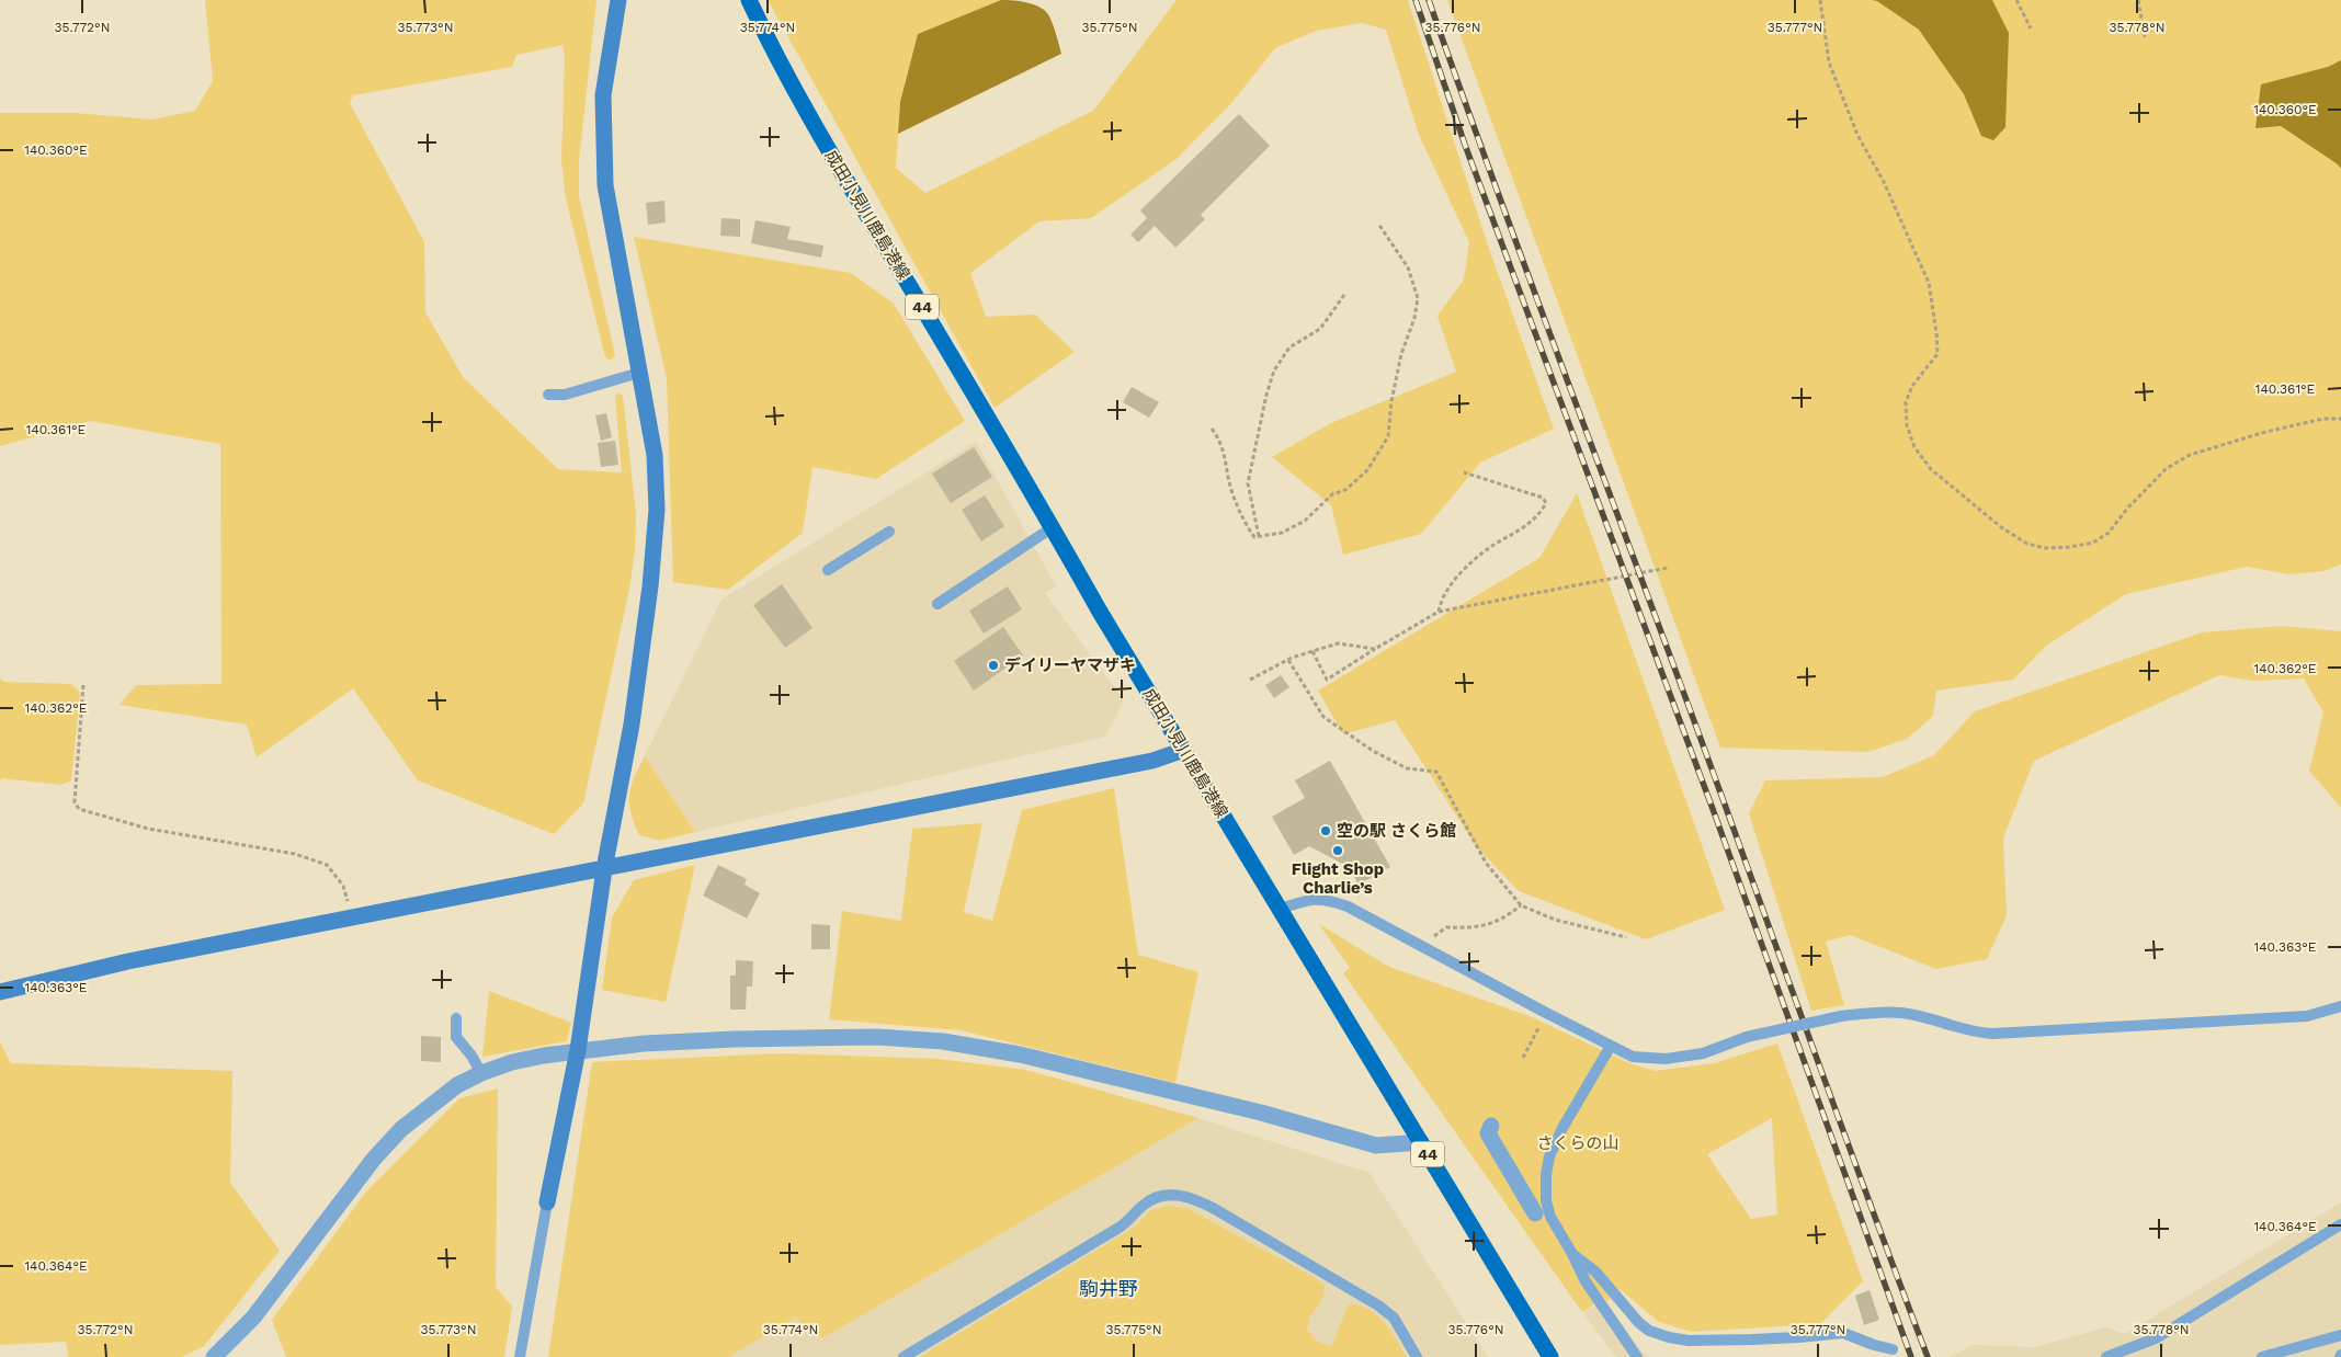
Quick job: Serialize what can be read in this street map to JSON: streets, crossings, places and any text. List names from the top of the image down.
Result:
{
  "streets": {
    "main road": ["成田小見川鹿島港線", "44"]
  },
  "districts": ["駒井野"],
  "parks": ["さくらの山"],
  "places": ["デイリーヤマザキ", "空の駅 さくら館", "Flight Shop Charlie’s"],
  "coordinates": [
    "35.772°N",
    "35.773°N",
    "35.774°N",
    "35.775°N",
    "35.776°N",
    "35.777°N",
    "35.778°N",
    "140.360°E",
    "140.361°E",
    "140.362°E",
    "140.363°E",
    "140.364°E"
  ]
}
